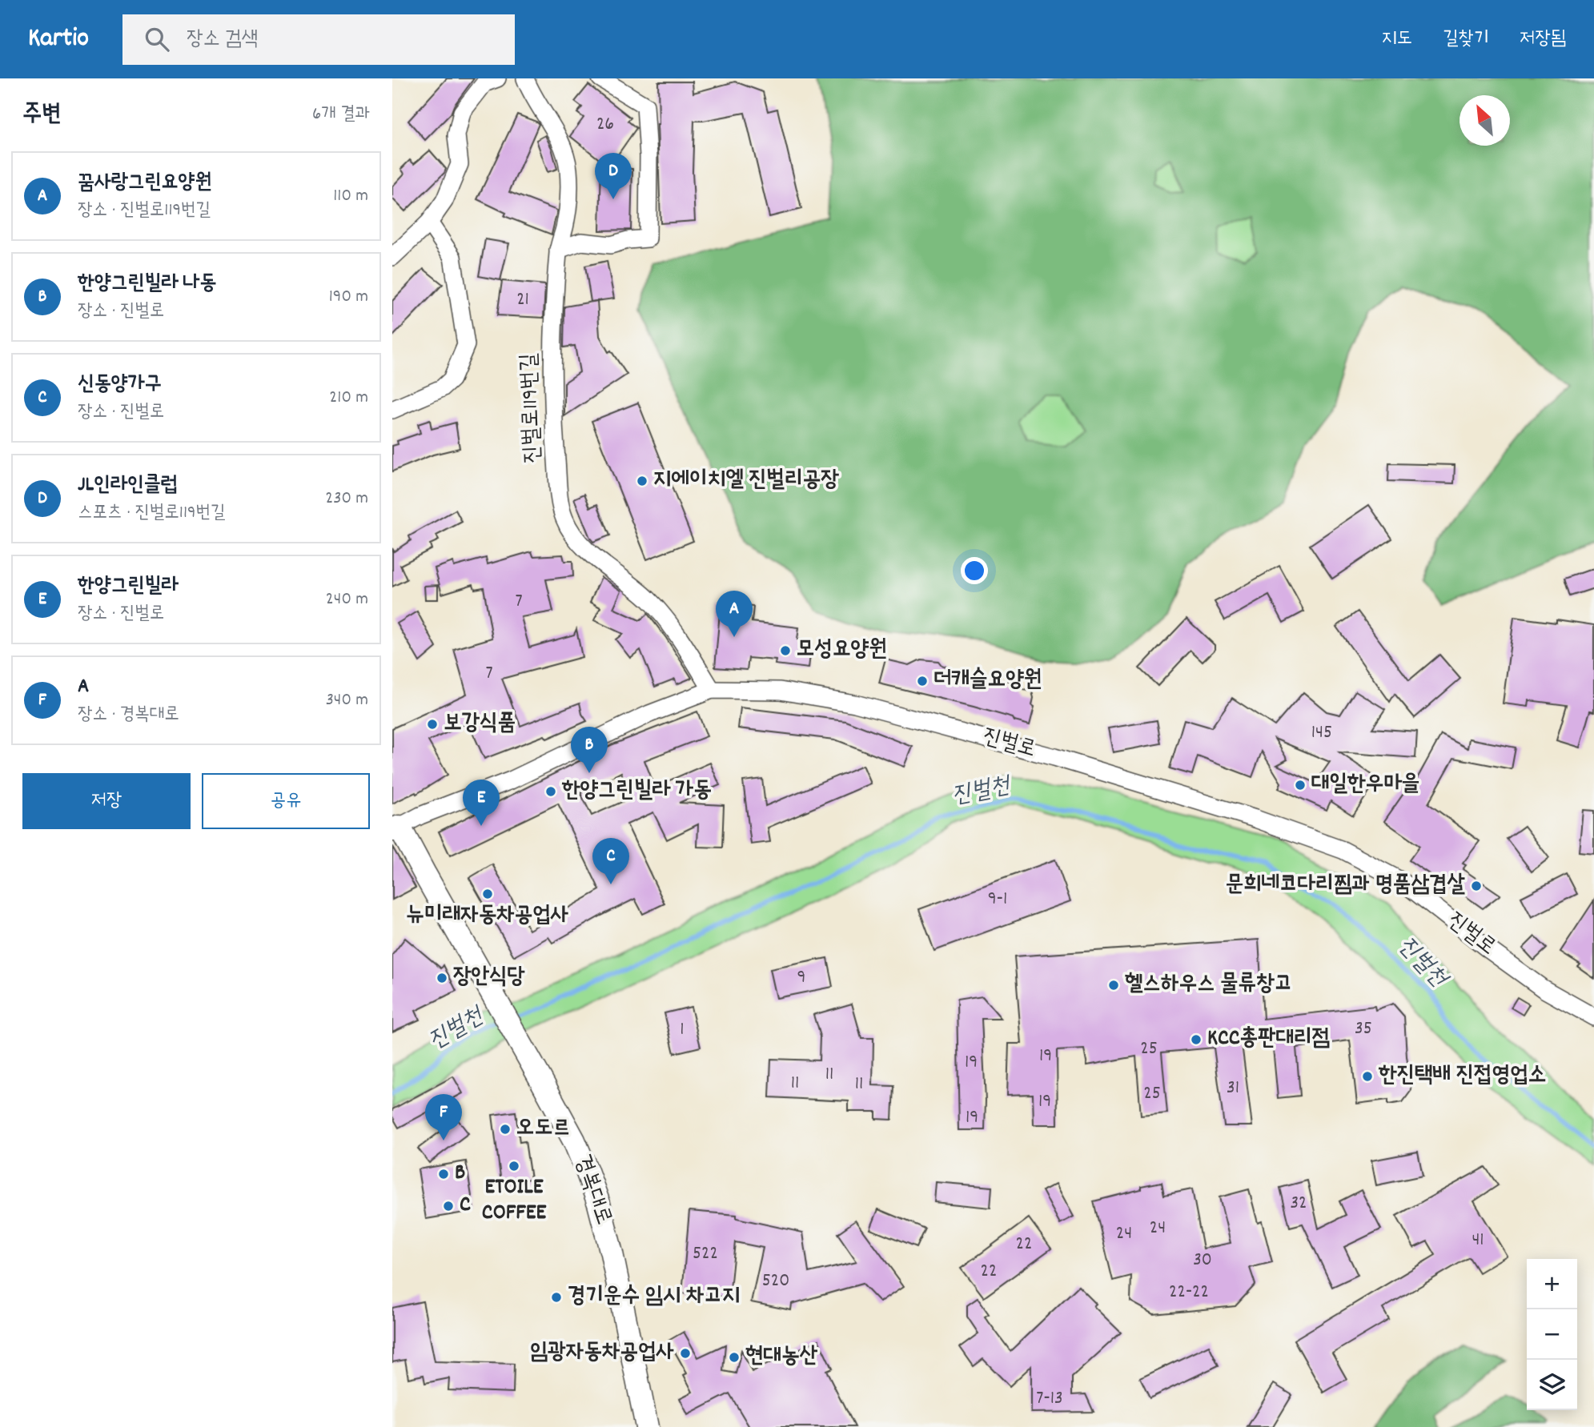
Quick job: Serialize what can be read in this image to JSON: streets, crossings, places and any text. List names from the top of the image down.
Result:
{
  "streets": {
    "street": ["진벌로119번길", "진벌로", "경복대로"]
  },
  "crossings": [
    ["진벌로119번길", "진벌로"],
    ["진벌로", "경복대로"]
  ],
  "water": ["진벌천"],
  "places": [
    "지에이치엘 진벌리공장",
    "모성요양원",
    "더캐슬요양원",
    "보강식품",
    "대일한우마을",
    "한양그린빌라 가동",
    "문희네코다리찜과 명품삼겹살",
    "뉴미래자동차공업사",
    "장안식당",
    "헬스하우스 물류창고",
    "KCC총판대리점",
    "한진택배 진접영업소",
    "오도르",
    "ETOILE COFFEE",
    "B",
    "C",
    "경기운수 임시 차고지",
    "임광자동차공업사",
    "현대농산"
  ],
  "house_numbers": [
    "26",
    "21",
    "7",
    "7",
    "145",
    "9-1",
    "9",
    "35",
    "1",
    "25",
    "19",
    "19",
    "11",
    "11",
    "11",
    "31",
    "25",
    "19",
    "19",
    "32",
    "24",
    "24",
    "41",
    "22",
    "522",
    "30",
    "22",
    "520",
    "22-22",
    "7-13"
  ],
  "north": "top left",
  "page": {
    "header": "Kartio",
    "search": "장소 검색",
    "nav": ["지도", "길찾기", "저장됨"],
    "heading": ["주변", "6개 결과"],
    "list": [
      {
        "mark": "A",
        "name": "꿈사랑그린요양원",
        "note": "장소 · 진벌로119번길",
        "value": "110 m"
      },
      {
        "mark": "B",
        "name": "한양그린빌라 나동",
        "note": "장소 · 진벌로",
        "value": "190 m"
      },
      {
        "mark": "C",
        "name": "신동양가구",
        "note": "장소 · 진벌로",
        "value": "210 m"
      },
      {
        "mark": "D",
        "name": "JL인라인클럽",
        "note": "스포츠 · 진벌로119번길",
        "value": "230 m"
      },
      {
        "mark": "E",
        "name": "한양그린빌라",
        "note": "장소 · 진벌로",
        "value": "240 m"
      },
      {
        "mark": "F",
        "name": "A",
        "note": "장소 · 경복대로",
        "value": "340 m"
      }
    ],
    "pins": [
      "D",
      "A",
      "B",
      "E",
      "C",
      "F"
    ],
    "buttons": ["저장", "공유"],
    "map_buttons": ["+", "−"]
  }
}
